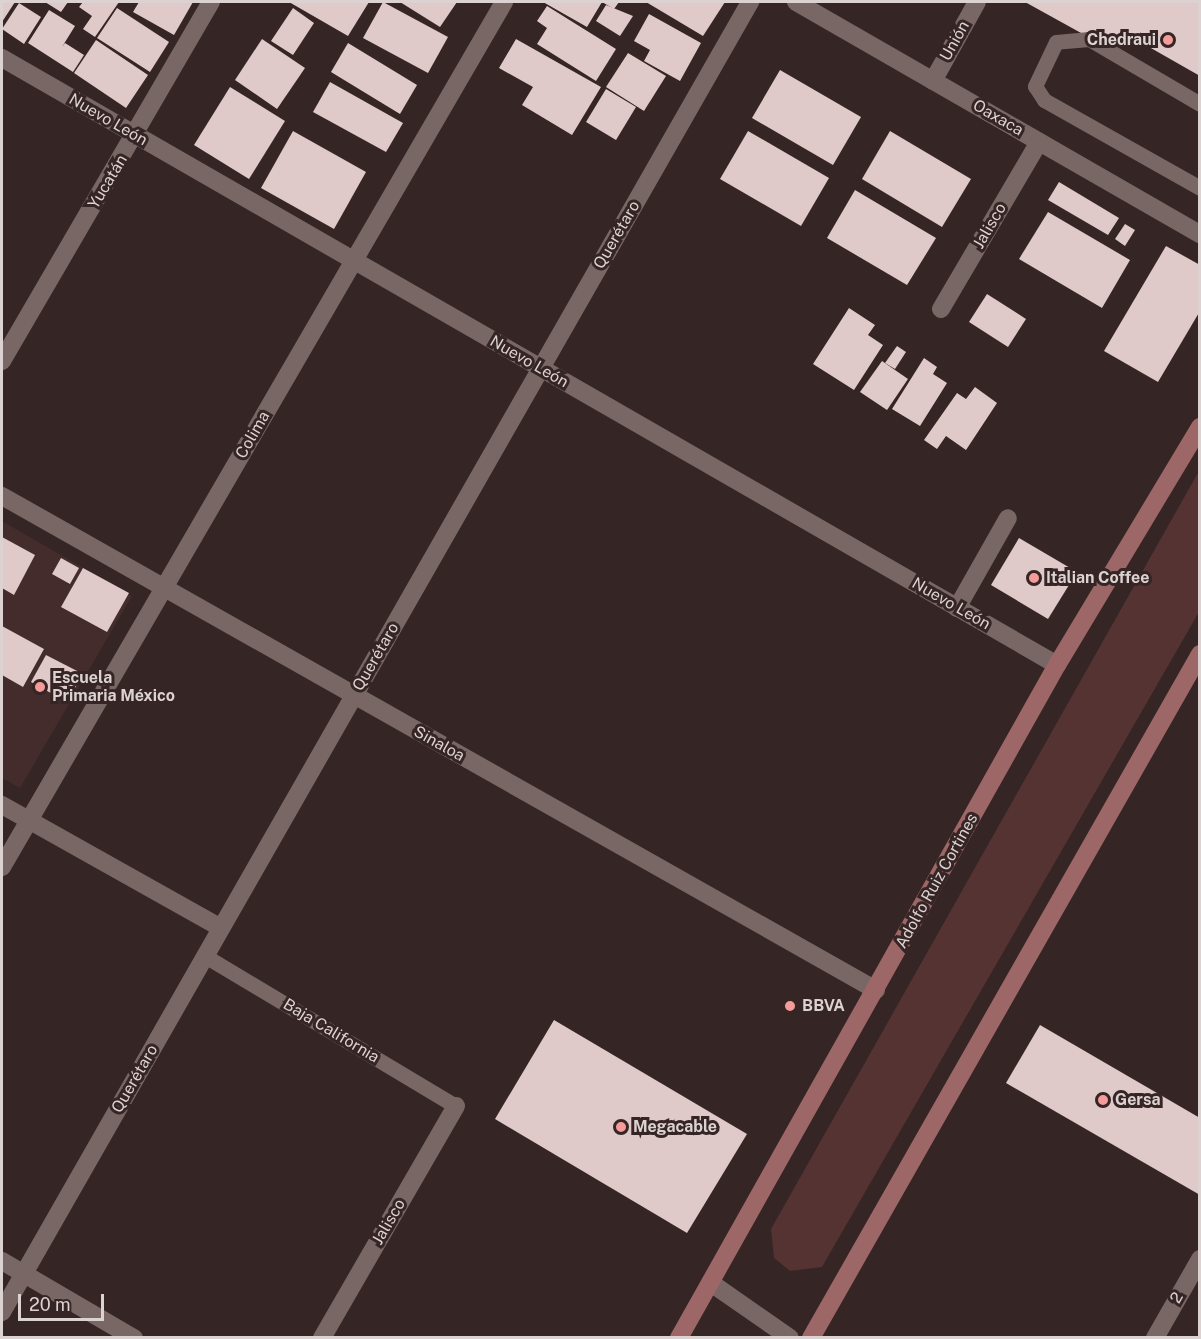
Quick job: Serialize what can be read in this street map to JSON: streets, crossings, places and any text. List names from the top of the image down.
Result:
{
  "streets": {
    "main road": ["Adolfo Ruiz Cortines"],
    "street": [
      "Unión",
      "Oaxaca",
      "Nuevo León",
      "Yucatán",
      "Jalisco",
      "Querétaro",
      "Colima",
      "Sinaloa",
      "2"
    ],
    "lane": ["Baja California"]
  },
  "crossings": [
    ["Unión", "Oaxaca"],
    ["Oaxaca", "Jalisco"],
    ["Nuevo León", "Yucatán"],
    ["Nuevo León", "Querétaro"],
    ["Nuevo León", "Colima"],
    ["Nuevo León", "Adolfo Ruiz Cortines"],
    ["Jalisco", "Baja California"],
    ["Querétaro", "Sinaloa"],
    ["Querétaro", "Baja California"],
    ["Colima", "Sinaloa"],
    ["Sinaloa", "Adolfo Ruiz Cortines"]
  ],
  "places": [
    "Chedraui",
    "Italian Coffee",
    "Escuela Primaria México",
    "BBVA",
    "Gersa",
    "Megacable"
  ],
  "scale_bar": "20 m"
}
